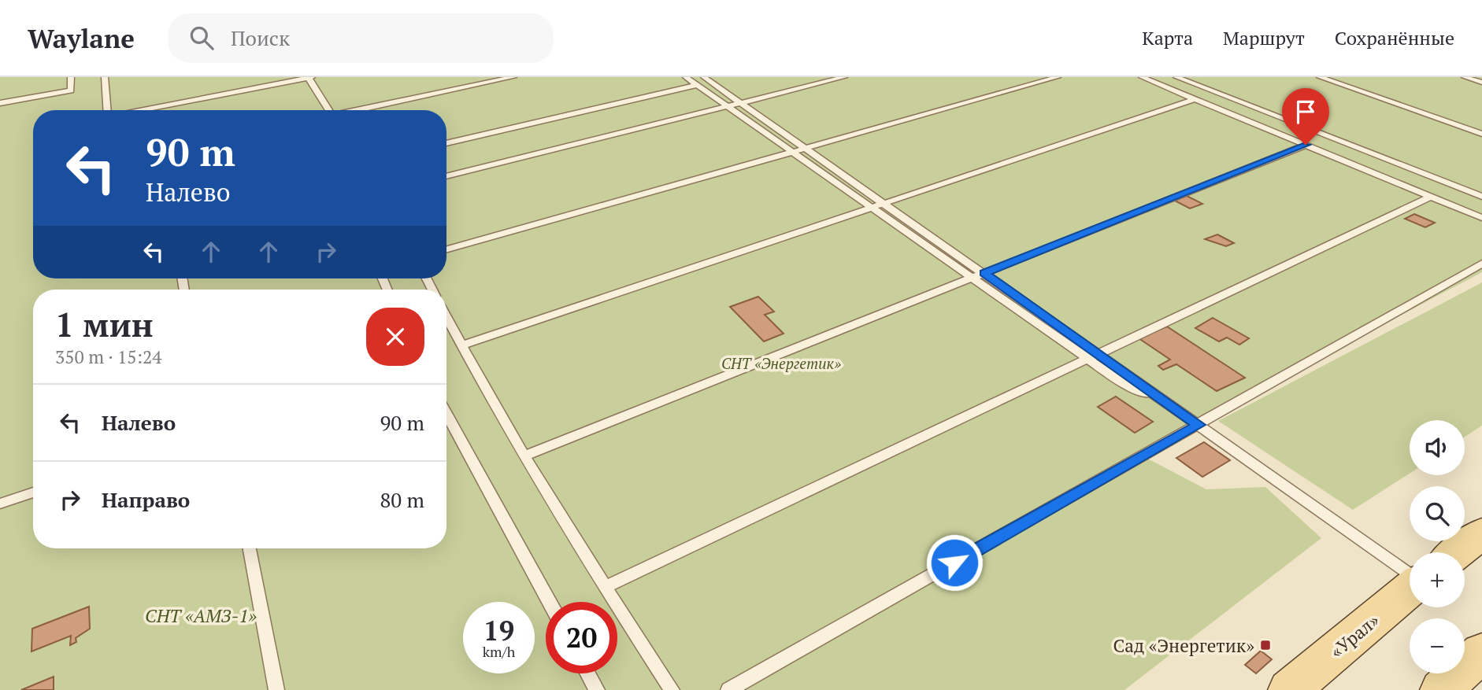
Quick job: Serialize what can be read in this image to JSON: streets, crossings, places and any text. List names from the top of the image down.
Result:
{
  "streets": {
    "main road": ["«Урал»"]
  },
  "parks": ["СНТ «Энергетик»", "СНТ «АМЗ-1»"],
  "places": {
    "transit": ["Сад «Энергетик»"]
  },
  "page": {
    "header": "Waylane",
    "search": "Поиск",
    "nav": ["Карта", "Маршрут", "Сохранённые"],
    "turn": ["90 m", "Налево"],
    "heading": ["1 мин", "350 m · 15:24"],
    "list": [
      {
        "name": "Налево",
        "value": "90 m"
      },
      {
        "name": "Направо",
        "value": "80 m"
      }
    ],
    "map_buttons": ["+", "−"],
    "speed": "19 km/h",
    "limit": "20"
  }
}
